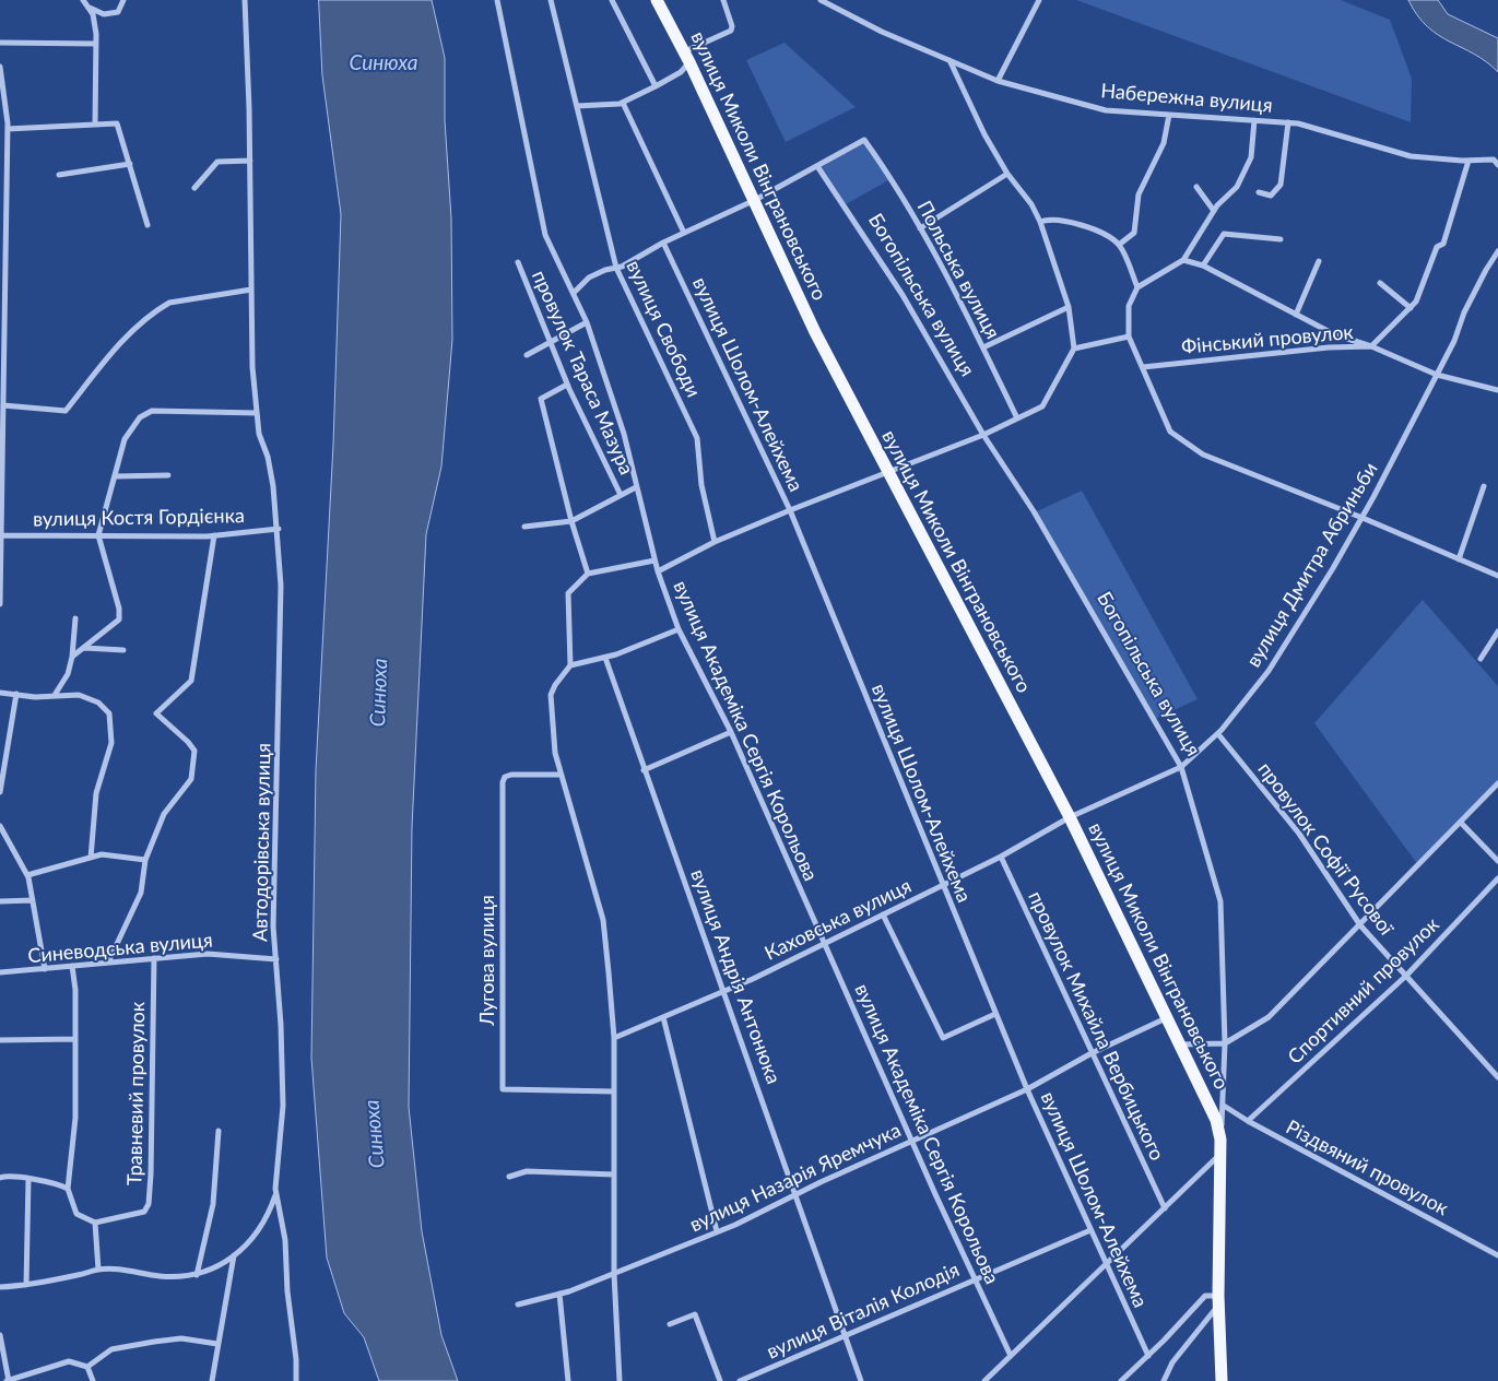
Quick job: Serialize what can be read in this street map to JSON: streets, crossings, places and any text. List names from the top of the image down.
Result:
{
  "streets": {
    "main road": ["вулиця Миколи Вінграновського", "Богопільська вулиця"],
    "street": [
      "Набережна вулиця",
      "Польська вулиця",
      "вулиця Свободи",
      "Фінський провулок",
      "провулок Тараса Мазура",
      "вулиця Шолом-Алейхема",
      "вулиця Костя Гордієнка",
      "вулиця Дмитра Абриньби",
      "вулиця Академіка Сергія Корольова",
      "Автодорівська вулиця",
      "провулок Софії Русової",
      "Каховська вулиця",
      "Синеводська вулиця",
      "Лугова вулиця",
      "вулиця Андрія Антонюка",
      "Спортивний провулок",
      "провулок Михайла Вербицького",
      "Травневий провулок",
      "Різдвяний провулок",
      "вулиця Назарія Яремчука",
      "вулиця Віталія Колодія"
    ]
  },
  "crossings": [
    ["Набережна вулиця", "Фінський провулок"],
    ["вулиця Миколи Вінграновського", "Богопільська вулиця"],
    ["вулиця Миколи Вінграновського", "вулиця Дмитра Абриньби"],
    ["вулиця Миколи Вінграновського", "Каховська вулиця"],
    ["вулиця Миколи Вінграновського", "вулиця Назарія Яремчука"],
    ["Польська вулиця", "Богопільська вулиця"],
    ["Богопільська вулиця", "вулиця Дмитра Абриньби"],
    ["Богопільська вулиця", "Різдвяний провулок"],
    ["вулиця Шолом-Алейхема", "Каховська вулиця"],
    ["вулиця Шолом-Алейхема", "вулиця Назарія Яремчука"],
    ["вулиця Шолом-Алейхема", "вулиця Віталія Колодія"],
    ["вулиця Костя Гордієнка", "Автодорівська вулиця"],
    ["вулиця Дмитра Абриньби", "провулок Софії Русової"],
    ["вулиця Дмитра Абриньби", "Каховська вулиця"],
    ["вулиця Академіка Сергія Корольова", "Каховська вулиця"],
    ["вулиця Академіка Сергія Корольова", "вулиця Назарія Яремчука"],
    ["вулиця Академіка Сергія Корольова", "вулиця Віталія Колодія"],
    ["Автодорівська вулиця", "Синеводська вулиця"],
    ["провулок Софії Русової", "Спортивний провулок"],
    ["Каховська вулиця", "вулиця Андрія Антонюка"],
    ["Каховська вулиця", "провулок Михайла Вербицького"],
    ["Синеводська вулиця", "Травневий провулок"],
    ["вулиця Андрія Антонюка", "вулиця Назарія Яремчука"],
    ["вулиця Андрія Антонюка", "вулиця Віталія Колодія"],
    ["Спортивний провулок", "Різдвяний провулок"],
    ["провулок Михайла Вербицького", "вулиця Назарія Яремчука"]
  ],
  "water": ["Синюха"]
}
